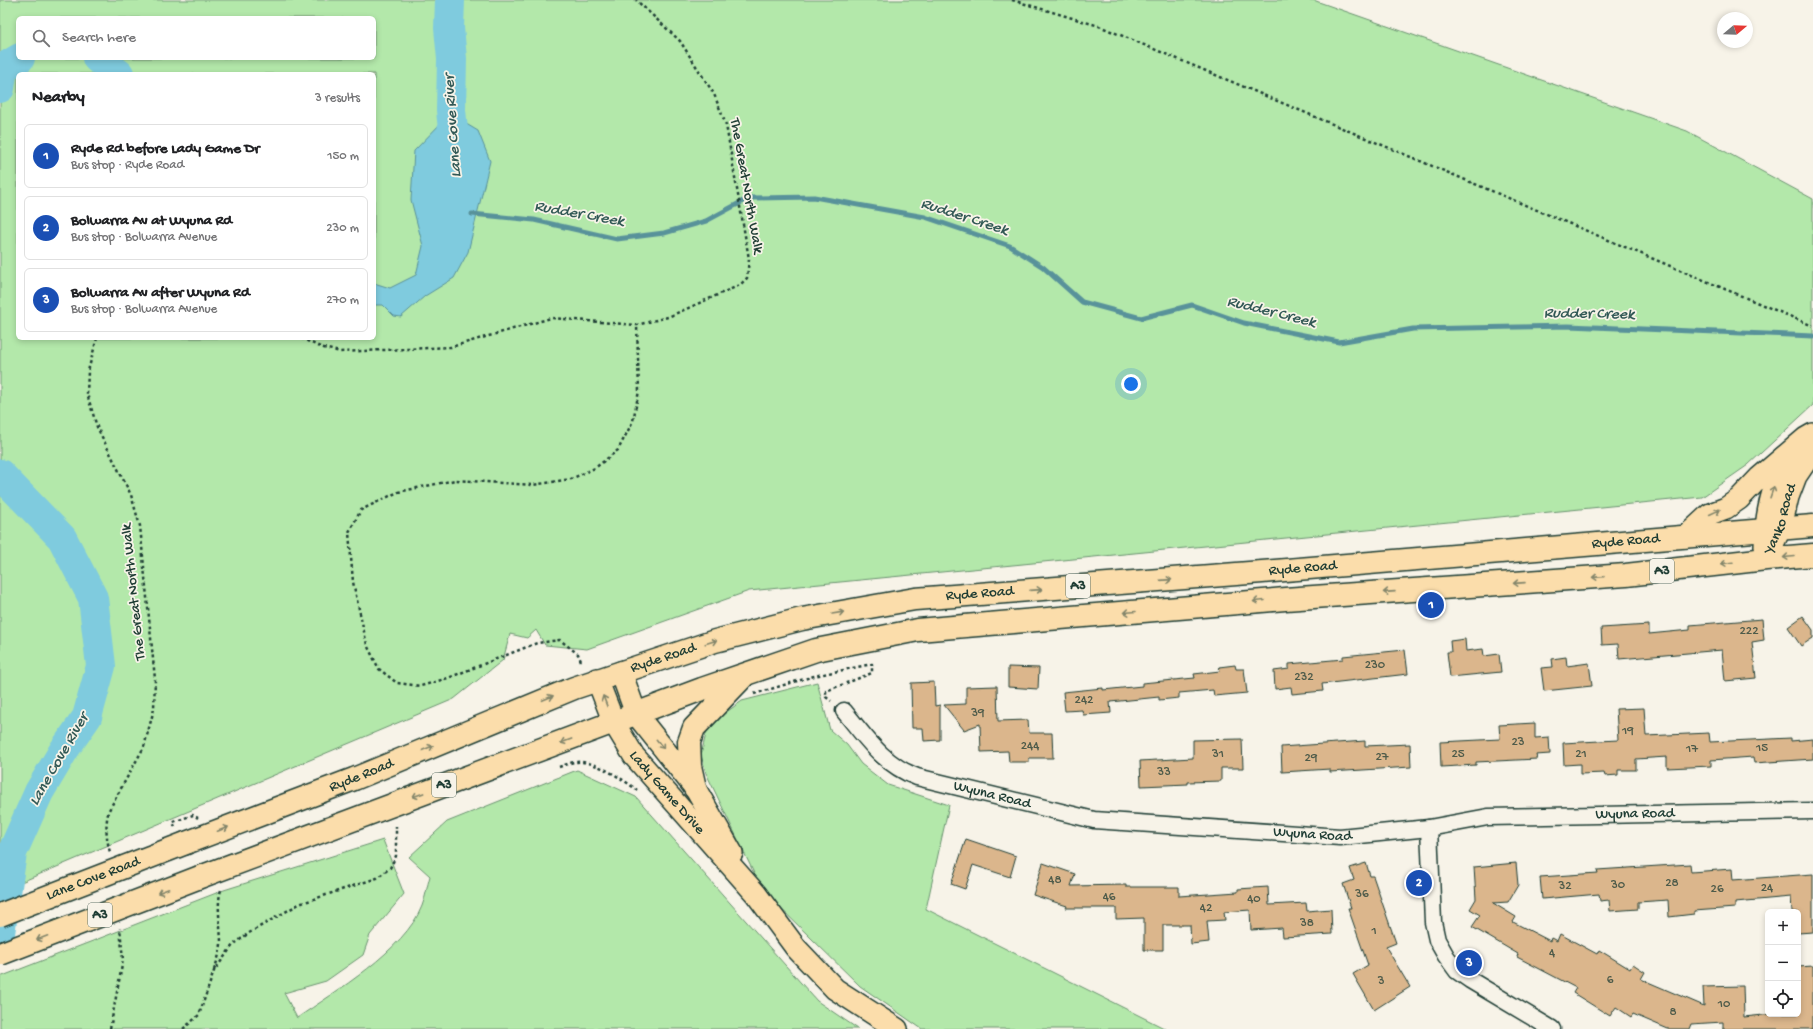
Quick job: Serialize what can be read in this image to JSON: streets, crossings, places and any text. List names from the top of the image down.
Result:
{
  "streets": {
    "highway": ["Ryde Road", "A3", "Lane Cove Road"],
    "main road": ["Yanko Road", "Lady Game Drive"],
    "street": ["Wyuna Road"],
    "path": ["The Great North Walk"]
  },
  "crossings": [
    ["Yanko Road", "Ryde Road"],
    ["Ryde Road", "Lady Game Drive"],
    ["Ryde Road", "Lane Cove Road"]
  ],
  "water": ["Lane Cove River", "Rudder Creek"],
  "house_numbers": [
    "222",
    "230",
    "232",
    "242",
    "39",
    "19",
    "23",
    "244",
    "15",
    "17",
    "31",
    "25",
    "21",
    "27",
    "29",
    "33",
    "48",
    "28",
    "30",
    "32",
    "24",
    "26",
    "36",
    "46",
    "40",
    "42",
    "38",
    "1",
    "4",
    "6",
    "3",
    "10",
    "8"
  ],
  "north": "right",
  "page": {
    "search": "Search here",
    "heading": ["Nearby", "3 results"],
    "list": [
      {
        "mark": "1",
        "name": "Ryde Rd before Lady Game Dr",
        "note": "Bus stop · Ryde Road",
        "value": "150 m"
      },
      {
        "mark": "2",
        "name": "Bolwarra Av at Wyuna Rd",
        "note": "Bus stop · Bolwarra Avenue",
        "value": "230 m"
      },
      {
        "mark": "3",
        "name": "Bolwarra Av after Wyuna Rd",
        "note": "Bus stop · Bolwarra Avenue",
        "value": "270 m"
      }
    ],
    "pins": ["1", "2", "3"],
    "map_buttons": ["+", "−"]
  }
}
